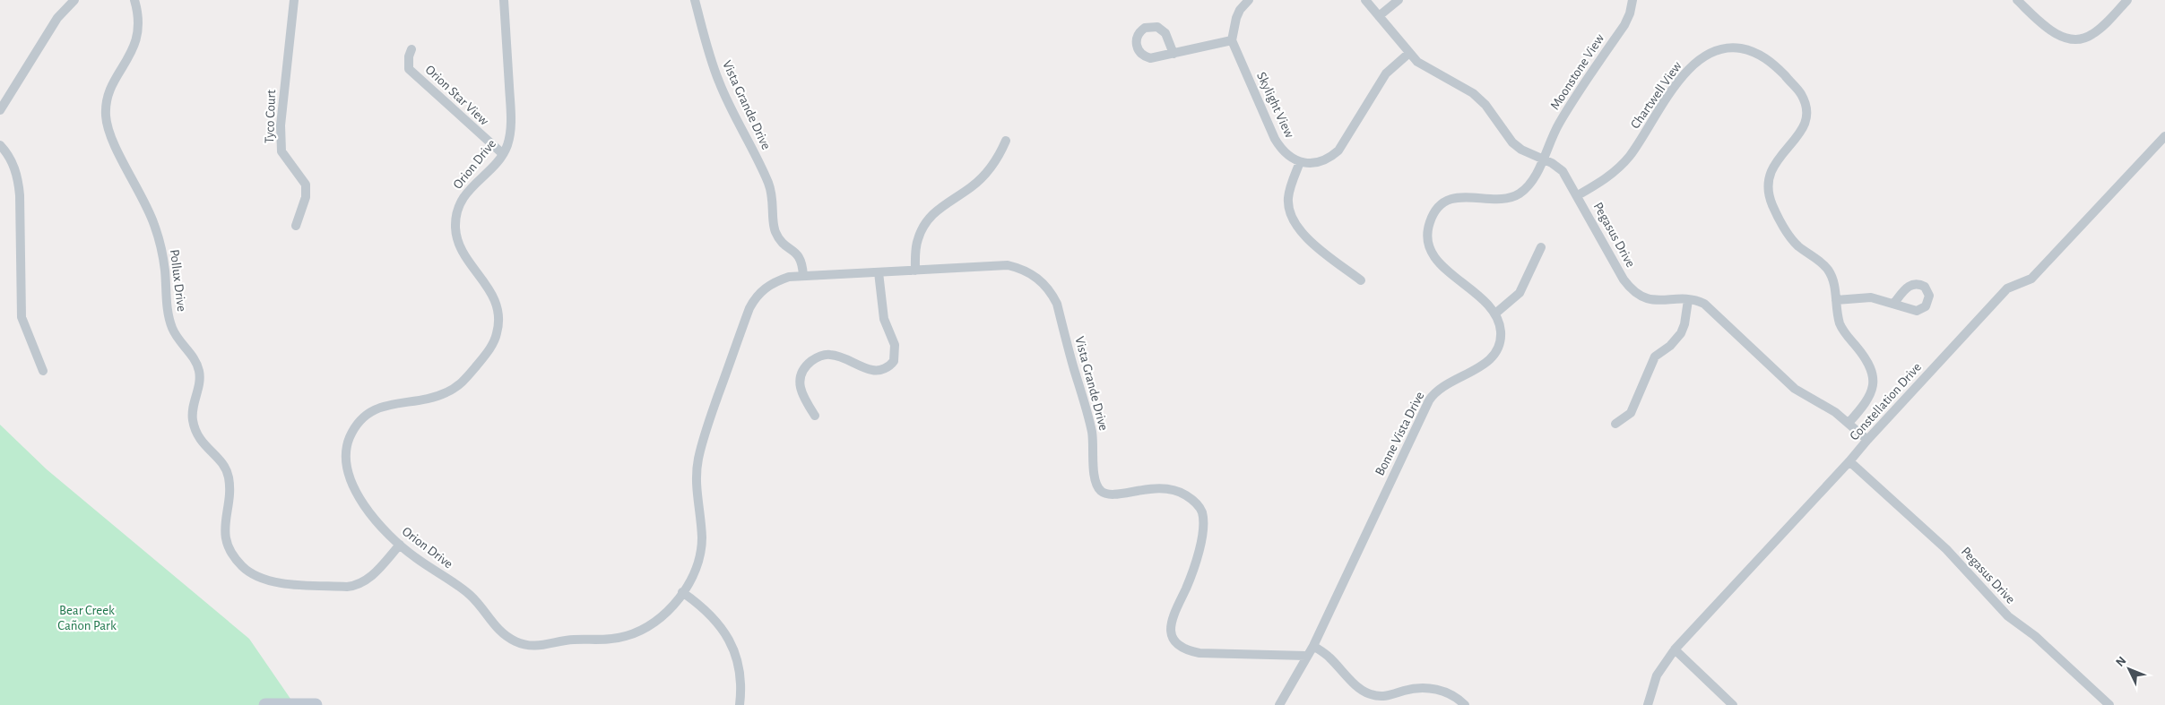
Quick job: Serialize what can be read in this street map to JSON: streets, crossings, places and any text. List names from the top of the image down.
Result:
{
  "streets": {
    "street": [
      "Moonstone View",
      "Orion Star View",
      "Chartwell View",
      "Vista Grande Drive",
      "Skylight View",
      "Tyco Court",
      "Orion Drive",
      "Pegasus Drive",
      "Pollux Drive",
      "Constellation Drive",
      "Bonne Vista Drive"
    ]
  },
  "crossings": [
    ["Moonstone View", "Pegasus Drive"],
    ["Orion Star View", "Orion Drive"],
    ["Chartwell View", "Pegasus Drive"],
    ["Vista Grande Drive", "Orion Drive"],
    ["Vista Grande Drive", "Bonne Vista Drive"],
    ["Orion Drive", "Pollux Drive"],
    ["Pegasus Drive", "Constellation Drive"]
  ],
  "parks": ["Bear Creek Cañon Park"],
  "north": "top left"
}
